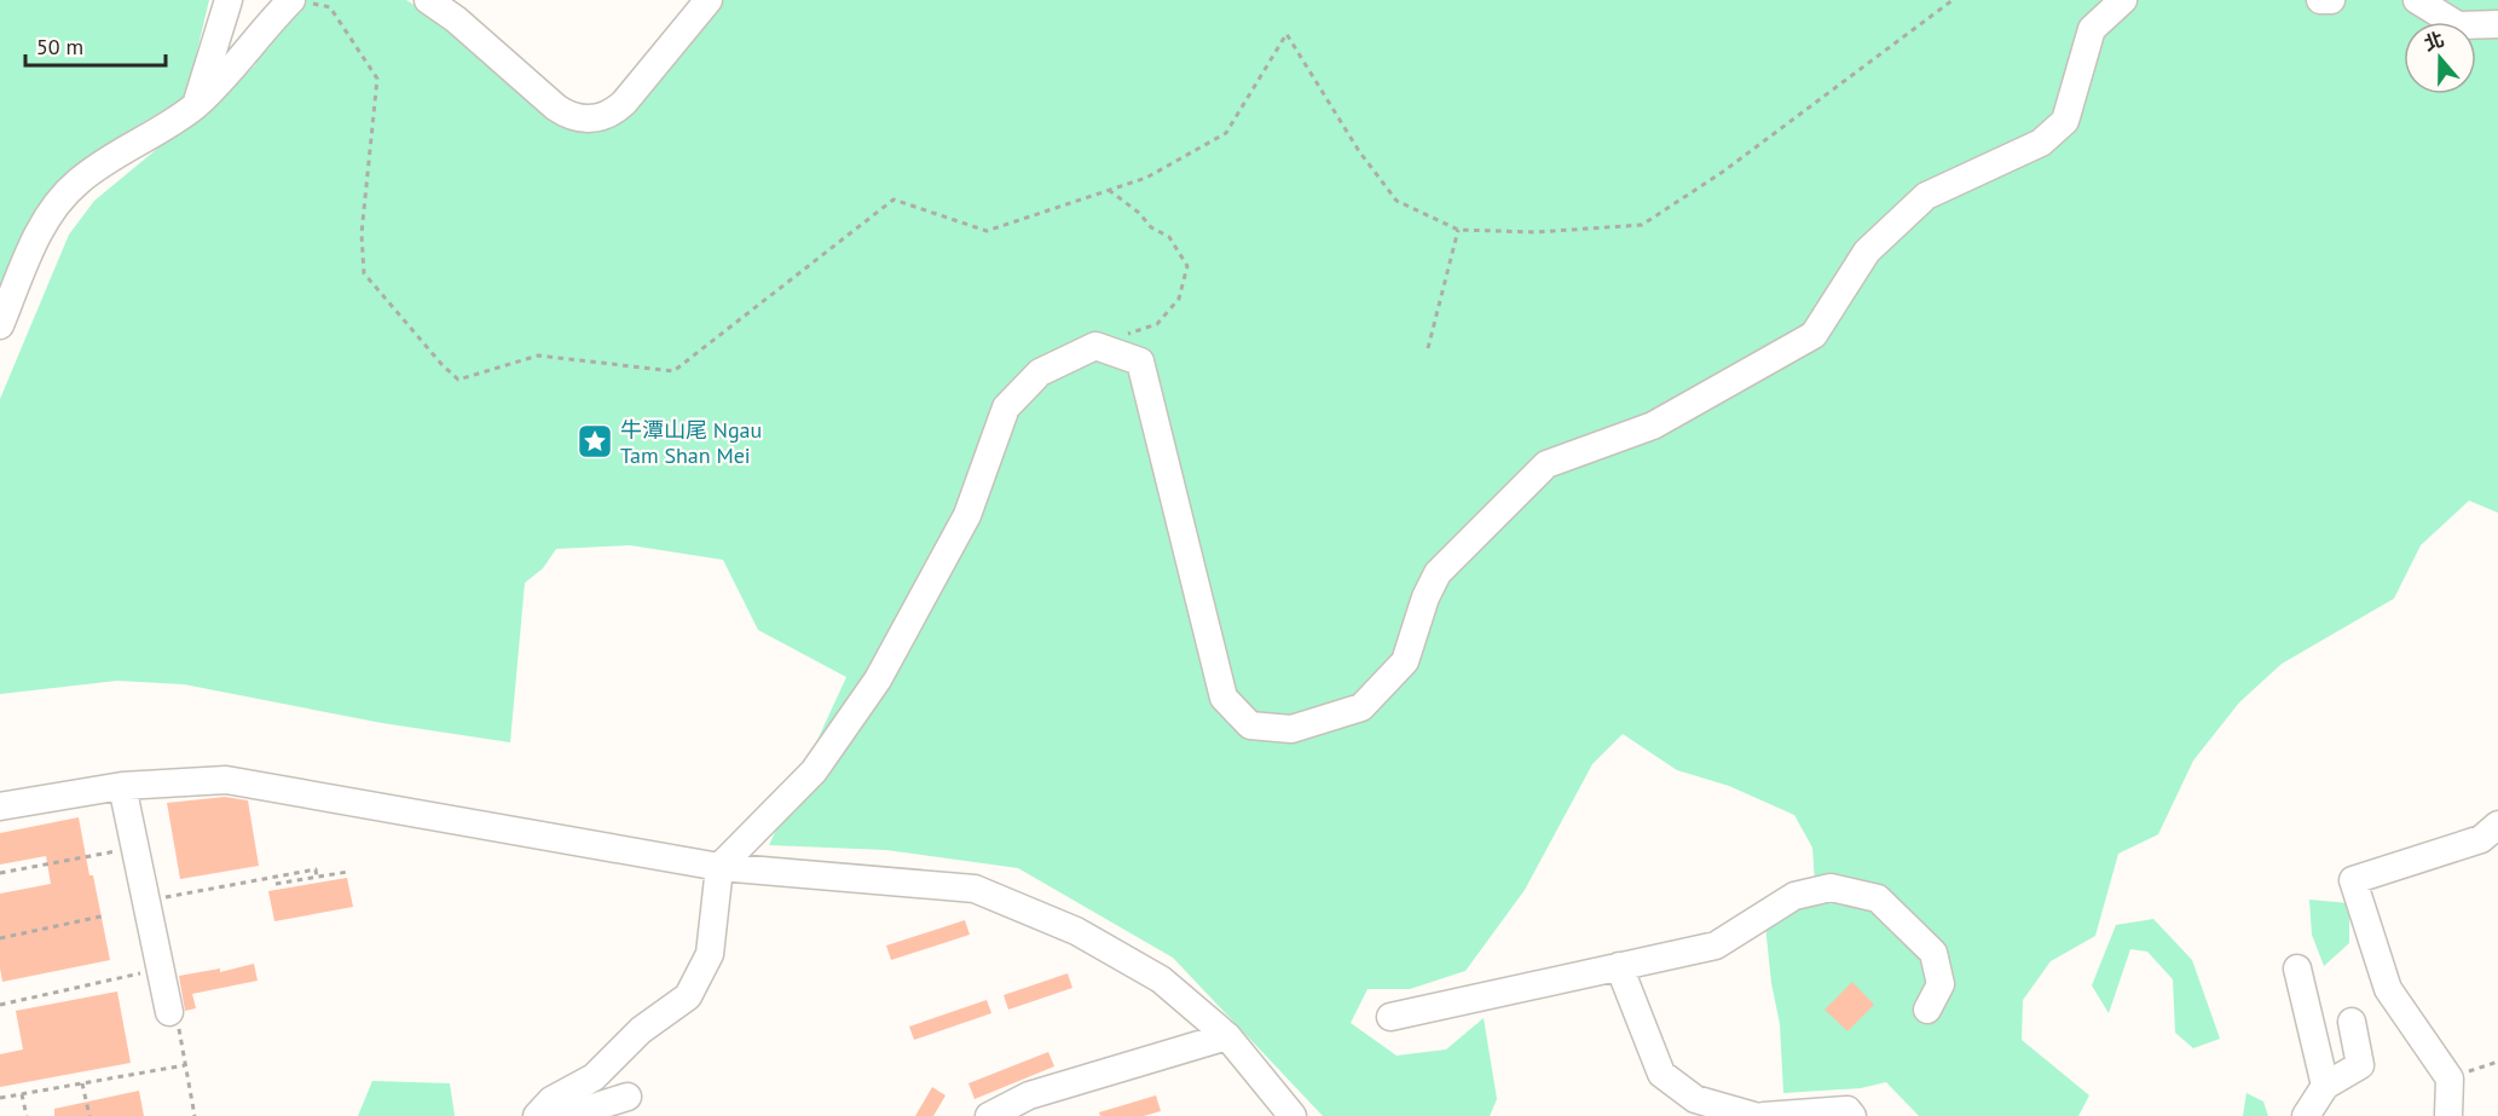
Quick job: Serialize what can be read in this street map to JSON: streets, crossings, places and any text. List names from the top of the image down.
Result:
{
  "places": {
    "place": ["牛潭山尾 Ngau Tam Shan Mei"]
  },
  "scale_bar": "50 m",
  "north": "top"
}
